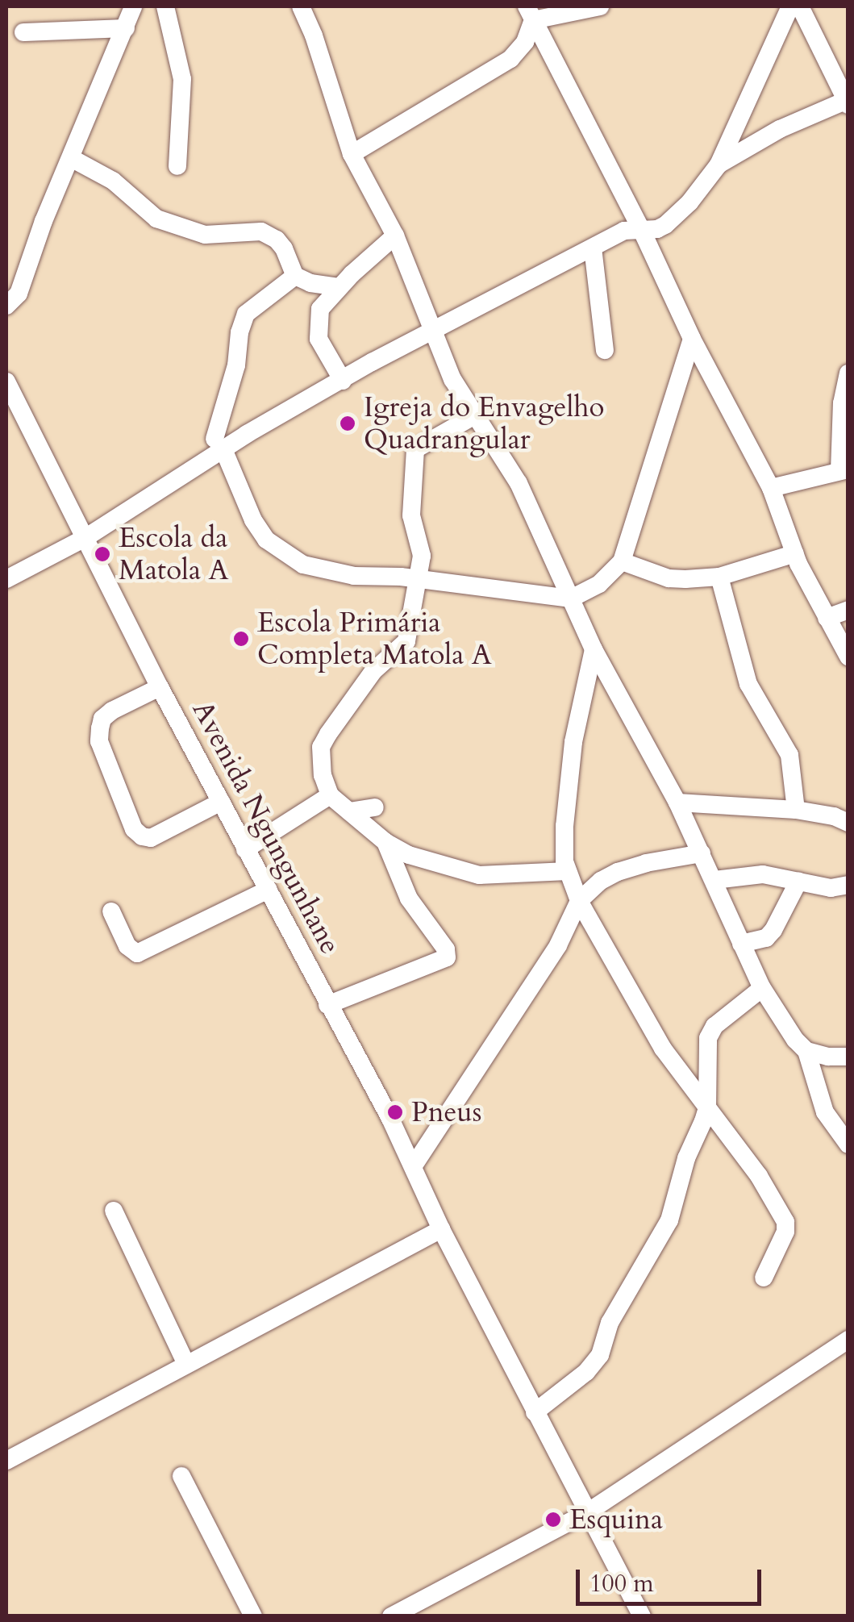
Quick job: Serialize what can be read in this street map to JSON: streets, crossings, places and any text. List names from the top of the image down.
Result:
{
  "streets": {
    "street": ["Avenida Ngungunhane"]
  },
  "places": [
    "Igreja do Envagelho Quadrangular",
    "Escola da Matola A",
    "Escola Primária Completa Matola A",
    "Pneus",
    "Esquina"
  ],
  "scale_bar": "100 m"
}
